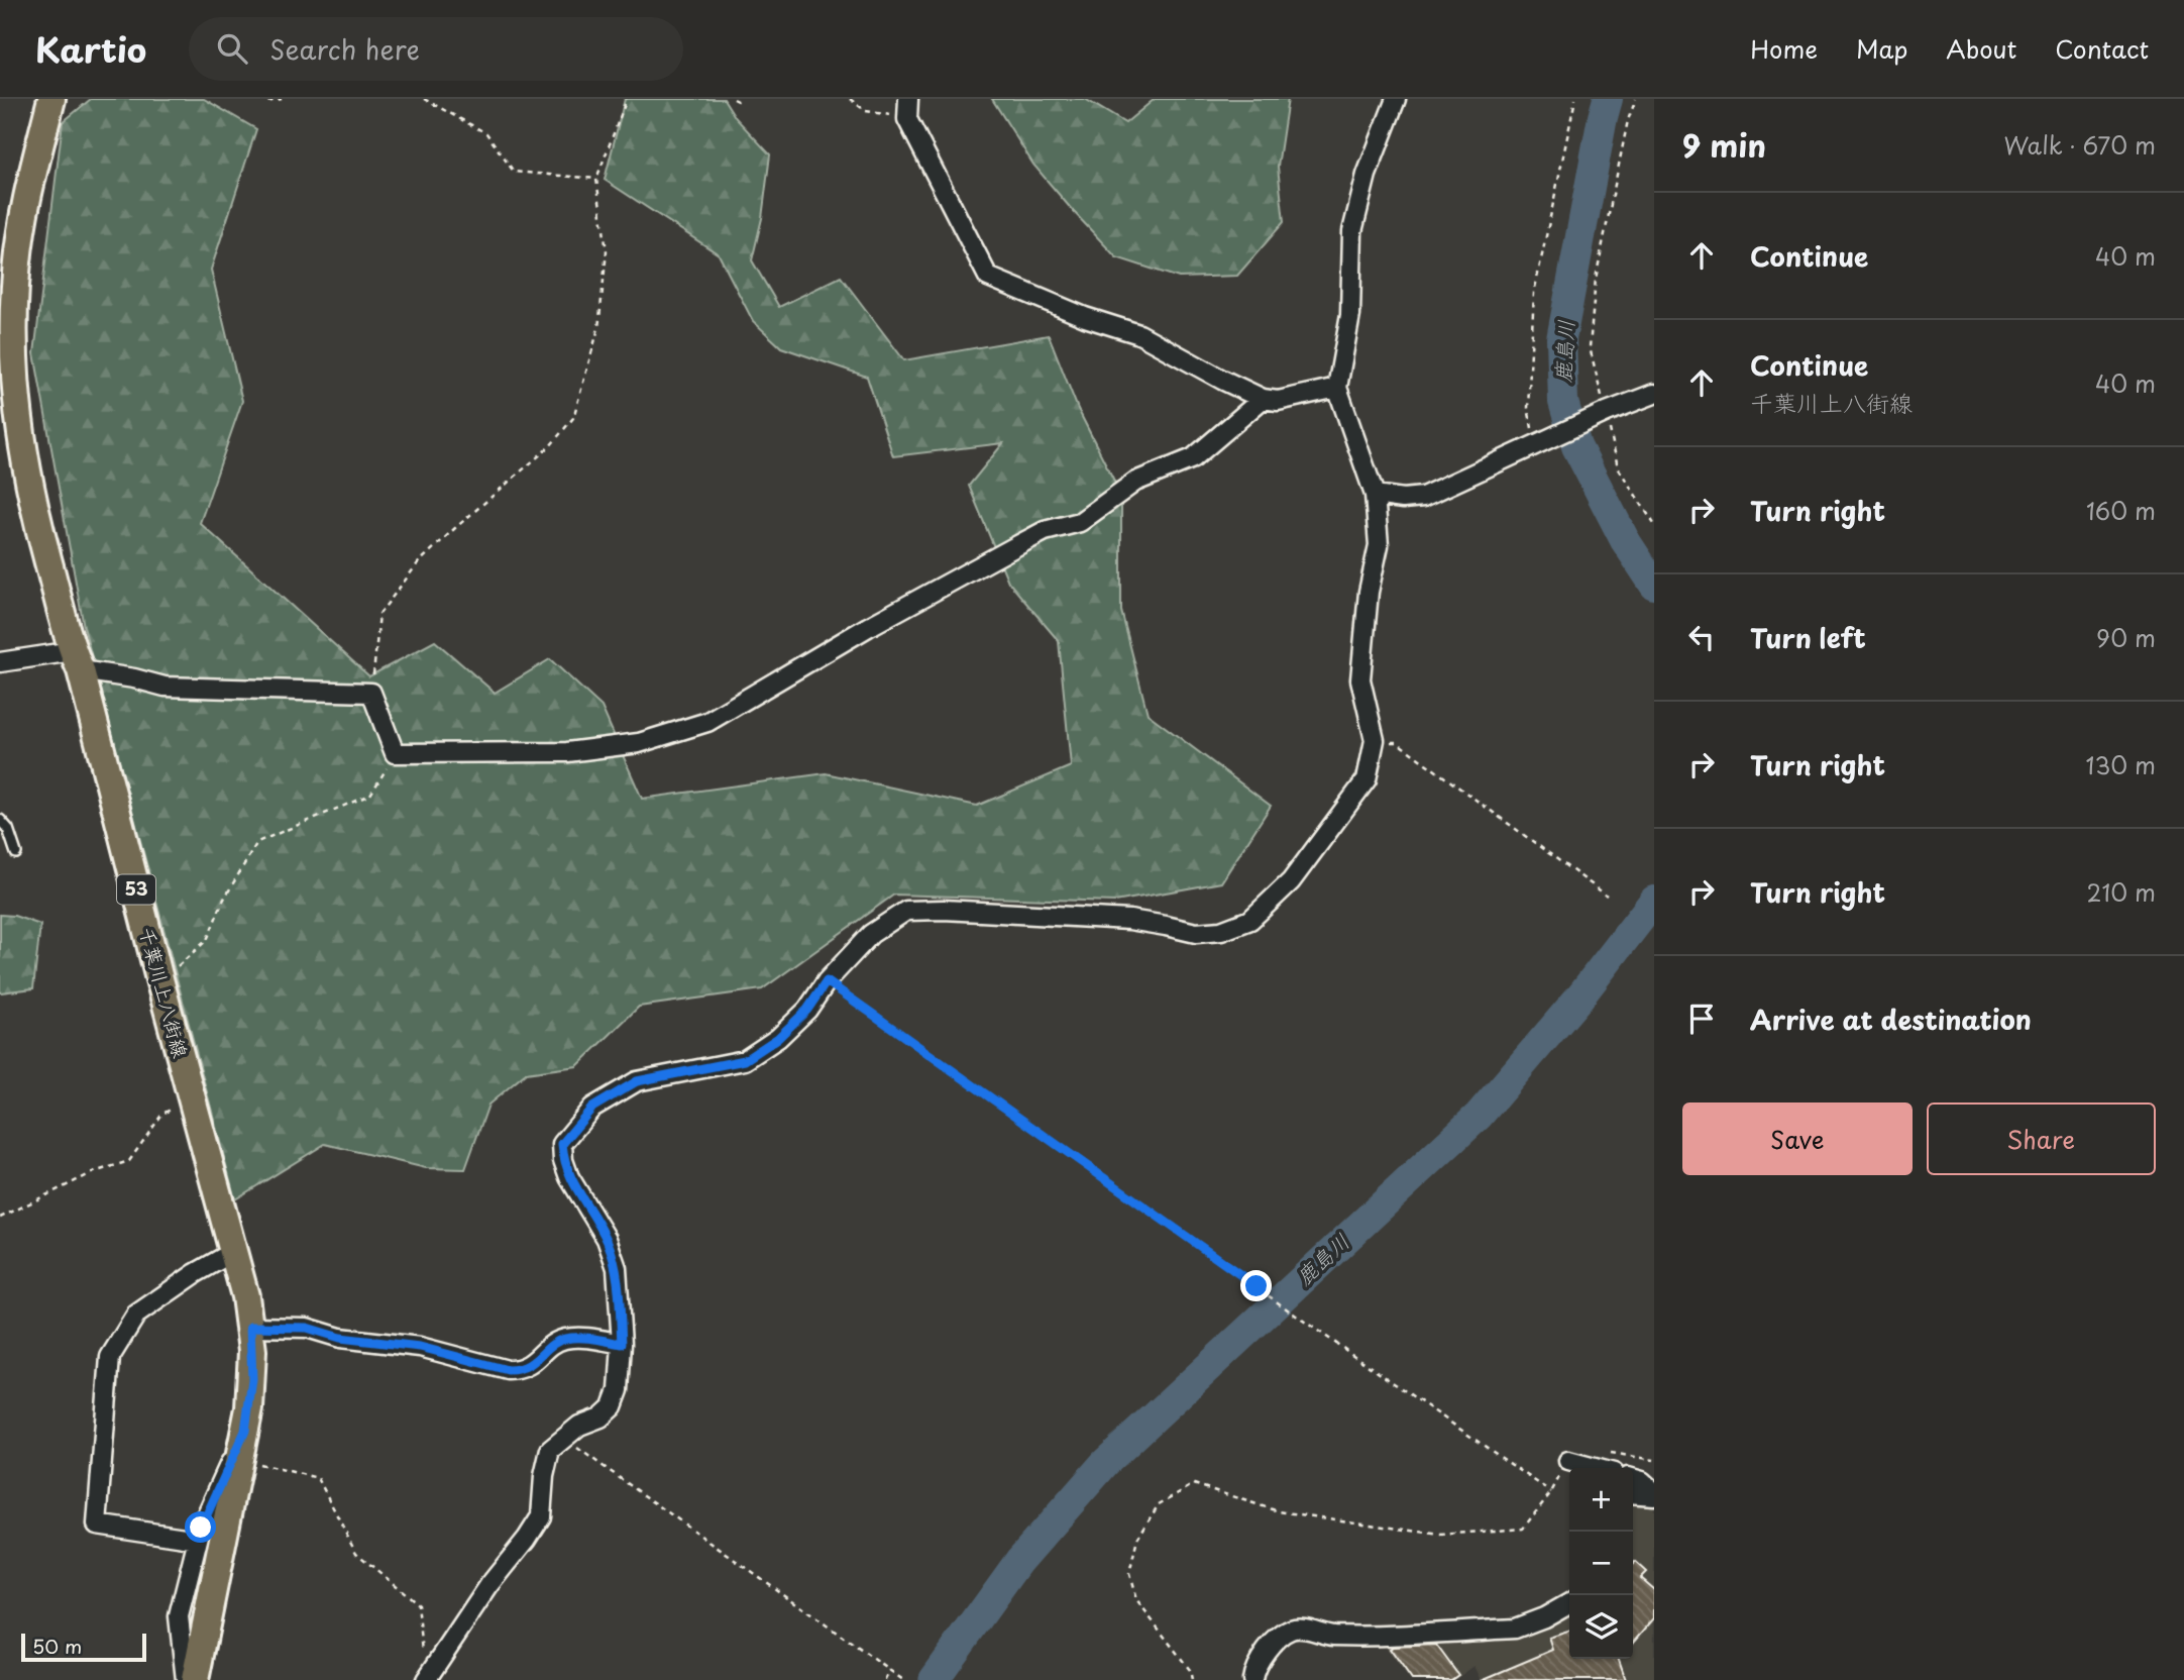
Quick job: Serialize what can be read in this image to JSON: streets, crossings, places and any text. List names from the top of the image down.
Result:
{
  "streets": {
    "main road": ["53", "千葉川上八街線"]
  },
  "water": ["鹿島川"],
  "scale_bar": "50 m",
  "page": {
    "header": "Kartio",
    "search": "Search here",
    "nav": [
      "Home",
      "Map",
      "About",
      "Contact"
    ],
    "heading": ["9 min", "Walk · 670 m"],
    "list": [
      ["Continue", "40 m"],
      ["Continue", "千葉川上八街線", "40 m"],
      ["Turn right", "160 m"],
      ["Turn left", "90 m"],
      ["Turn right", "130 m"],
      ["Turn right", "210 m"],
      "Arrive at destination"
    ],
    "buttons": ["Save", "Share"],
    "map_buttons": ["+", "−"],
    "scale": "50 m"
  }
}
